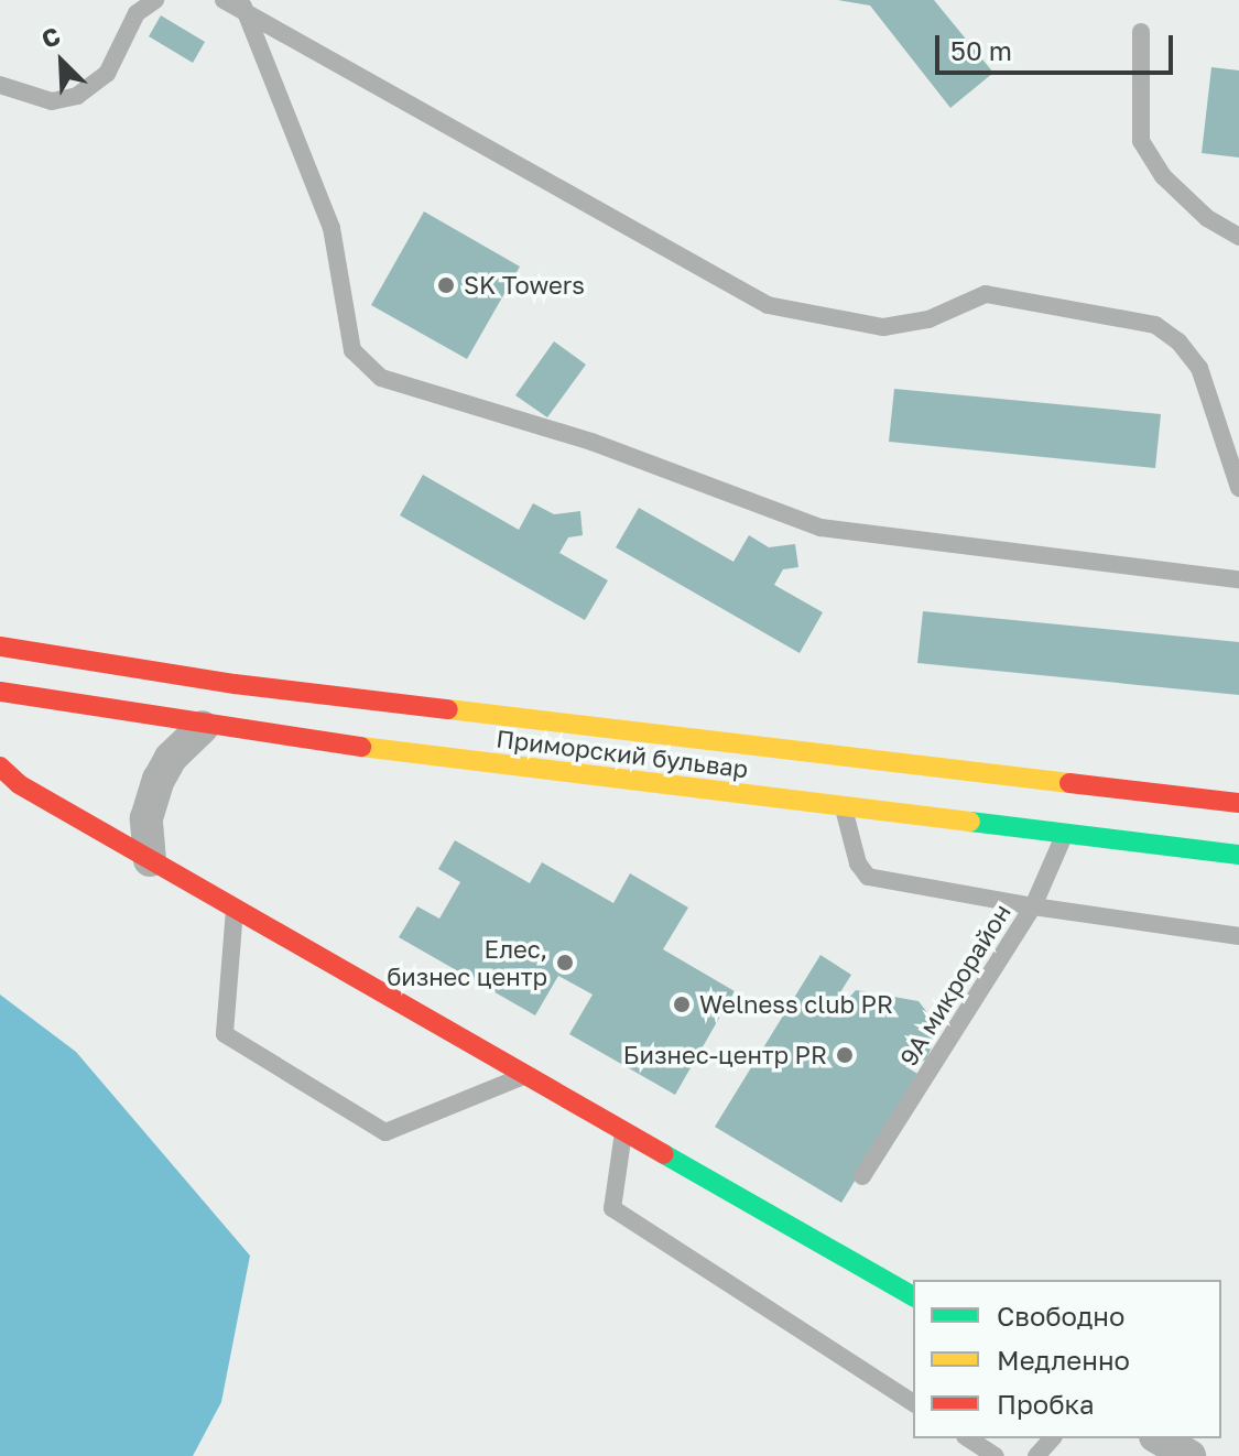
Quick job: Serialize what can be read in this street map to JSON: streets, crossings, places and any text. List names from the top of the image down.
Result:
{
  "streets": {
    "street": ["Приморский бульвар"],
    "lane": ["9А микрорайон"]
  },
  "places": [
    "SK Towers",
    "Елес, бизнес центр",
    "Welness club PR",
    "Бизнес-центр PR"
  ],
  "legend": ["Свободно", "Медленно", "Пробка"],
  "scale_bar": "50 m",
  "north": "top left"
}
